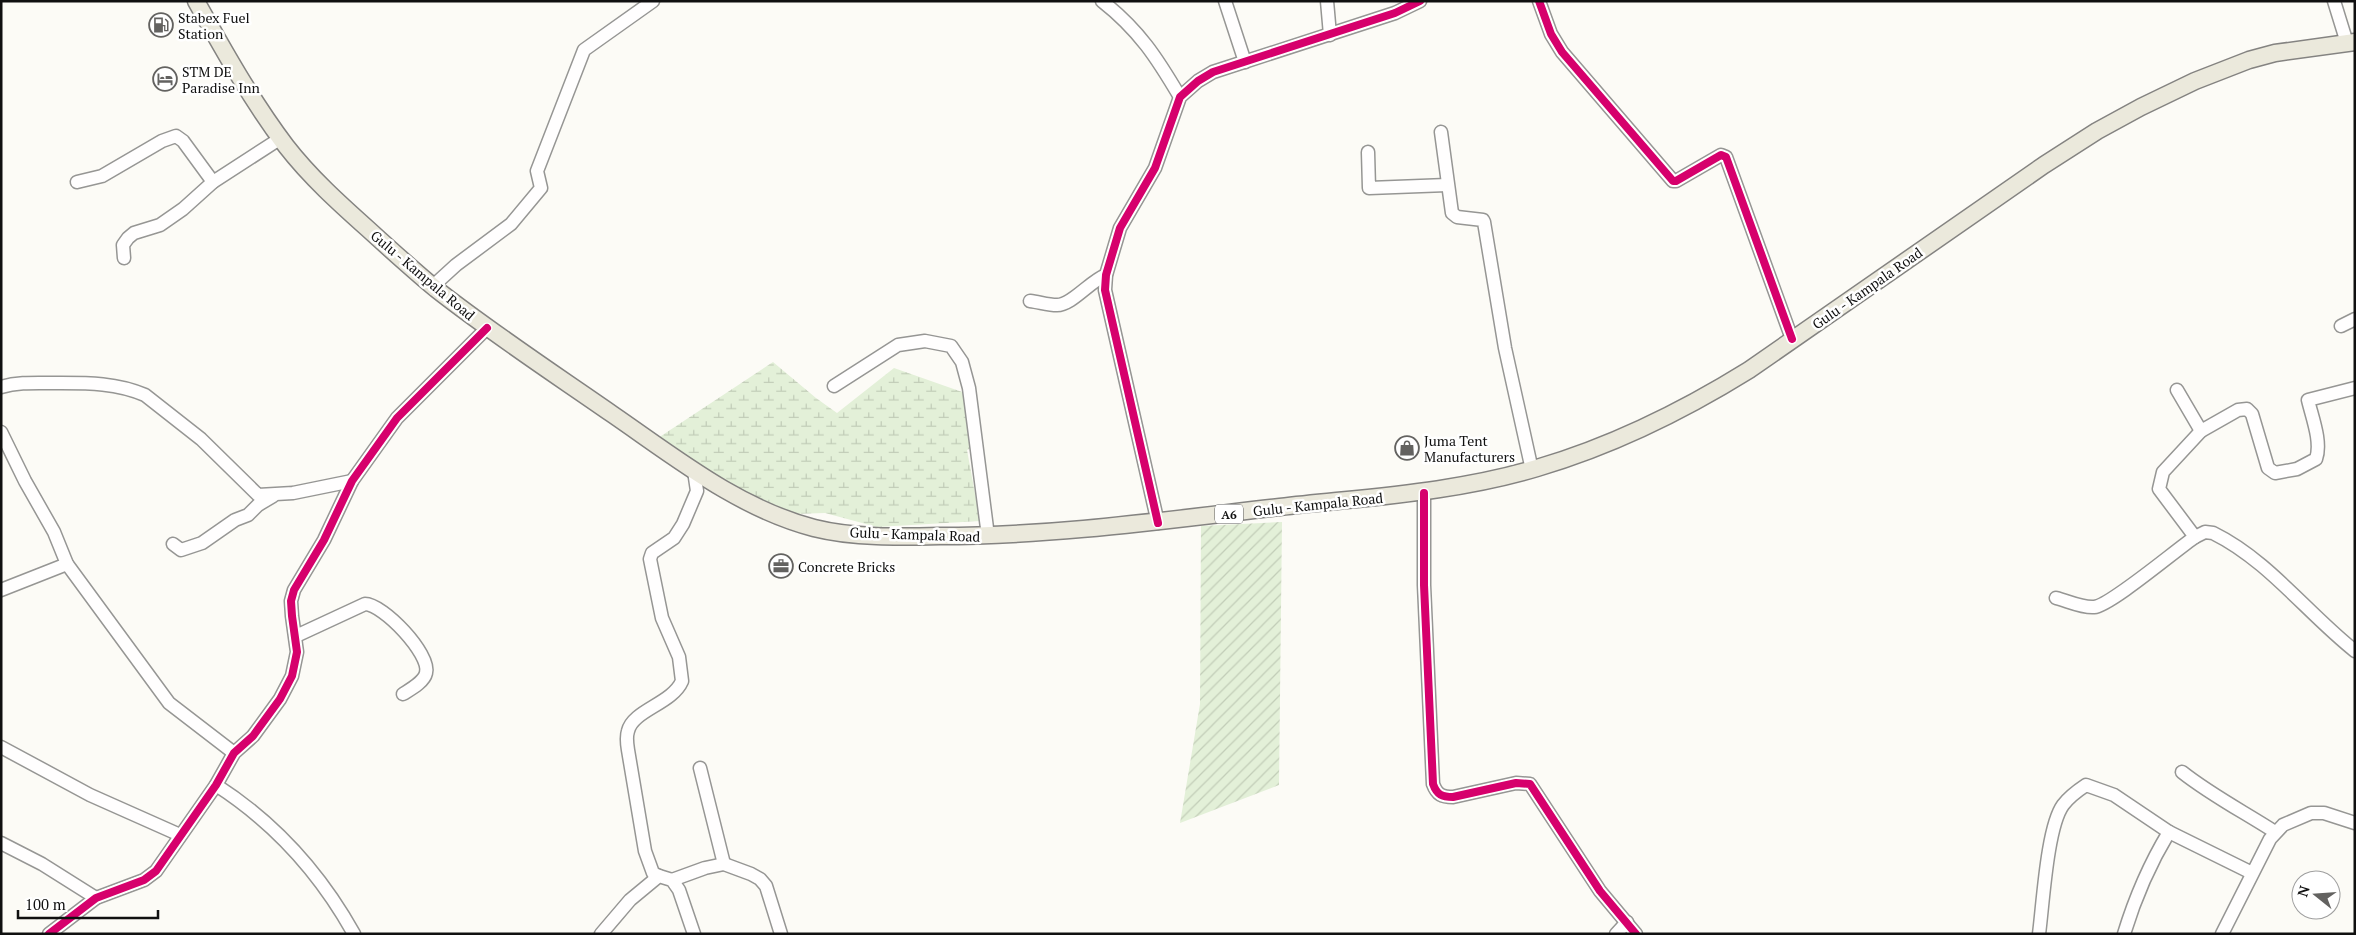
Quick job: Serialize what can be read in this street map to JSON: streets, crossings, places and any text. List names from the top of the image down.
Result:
{
  "streets": {
    "main road": ["Gulu - Kampala Road", "A6"]
  },
  "places": {
    "fuel station": ["Stabex Fuel Station"],
    "hotel": ["STM DE Paradise Inn"],
    "shop": ["Juma Tent Manufacturers"],
    "office": ["Concrete Bricks"]
  },
  "scale_bar": "100 m",
  "north": "left"
}
